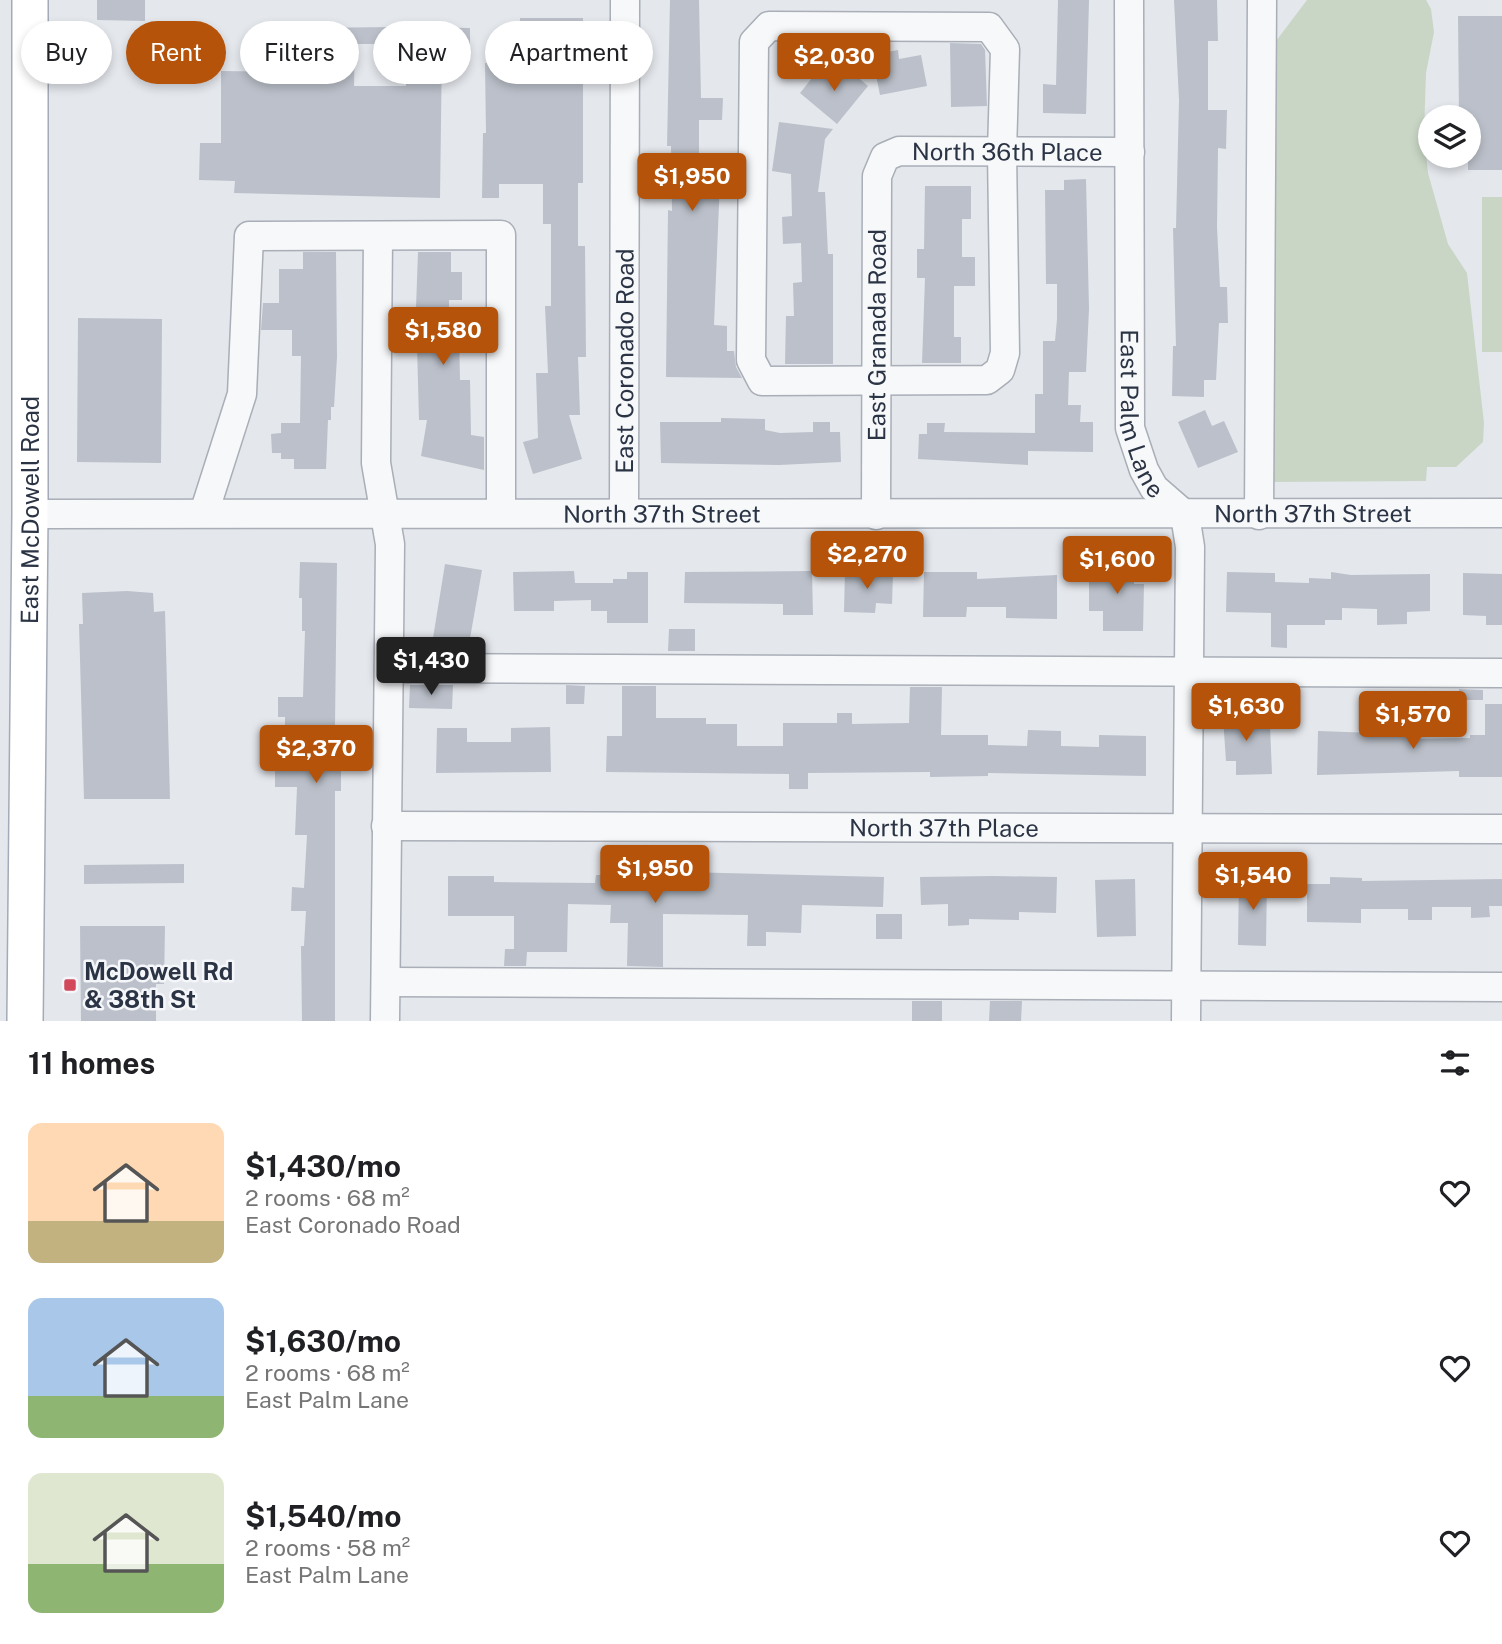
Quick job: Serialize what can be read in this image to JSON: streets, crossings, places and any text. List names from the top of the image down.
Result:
{
  "streets": {
    "main road": ["East McDowell Road"],
    "street": [
      "North 36th Place",
      "East Granada Road",
      "East Coronado Road",
      "East Palm Lane",
      "North 37th Street",
      "North 37th Place"
    ]
  },
  "crossings": [
    ["North 36th Place", "East Granada Road"],
    ["North 36th Place", "East Palm Lane"],
    ["East Granada Road", "North 37th Street"],
    ["East Coronado Road", "North 37th Street"],
    ["East Palm Lane", "North 37th Street"],
    ["East Palm Lane", "North 37th Place"],
    ["East McDowell Road", "North 37th Street"]
  ],
  "places": {
    "transit": ["McDowell Rd & 38th St"]
  },
  "page": {
    "chip": [
      "Buy",
      "Rent",
      "Filters",
      "New",
      "Apartment"
    ],
    "price": [
      "$2,030",
      "$1,950",
      "$1,580",
      "$2,270",
      "$1,600",
      "$1,430",
      "$1,630",
      "$1,570",
      "$2,370",
      "$1,950",
      "$1,540"
    ],
    "heading": "11 homes",
    "list": [
      {
        "name": "$1,430/mo",
        "note": "2 rooms · 68 m² · East Coronado Road"
      },
      {
        "name": "$1,630/mo",
        "note": "2 rooms · 68 m² · East Palm Lane"
      },
      {
        "name": "$1,540/mo",
        "note": "2 rooms · 58 m² · East Palm Lane"
      }
    ]
  }
}
